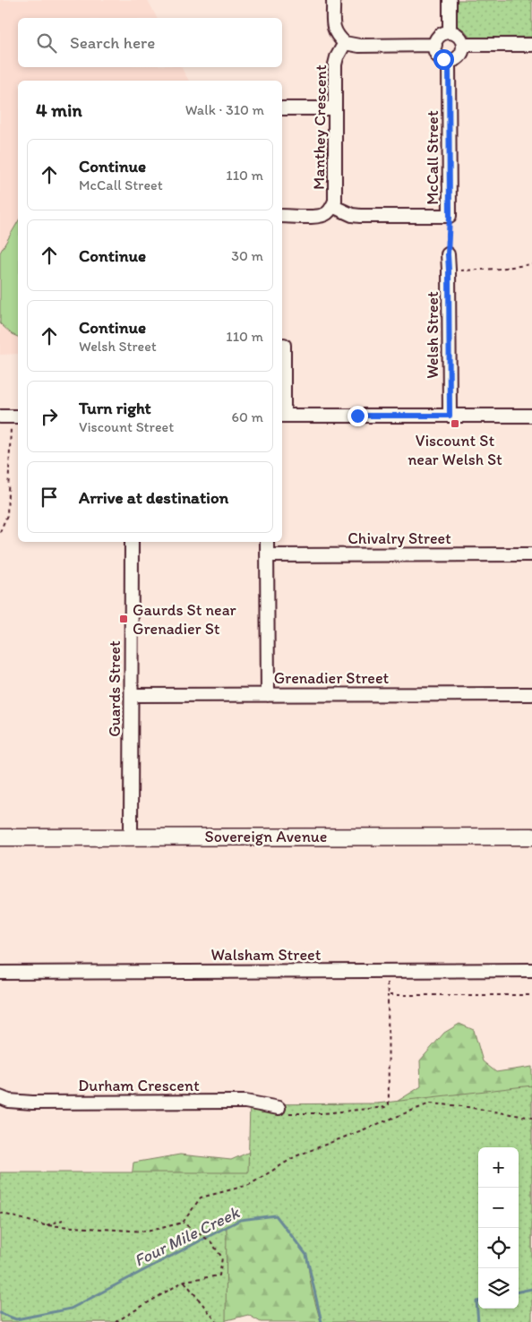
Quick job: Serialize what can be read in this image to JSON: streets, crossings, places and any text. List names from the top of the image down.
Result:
{
  "streets": {
    "street": [
      "Manthey Crescent",
      "McCall Street",
      "Welsh Street",
      "Chivalry Street",
      "Grenadier Street",
      "Guards Street",
      "Sovereign Avenue",
      "Walsham Street",
      "Durham Crescent"
    ]
  },
  "crossings": [
    ["Manthey Crescent", "McCall Street"],
    ["Grenadier Street", "Guards Street"],
    ["Guards Street", "Sovereign Avenue"]
  ],
  "water": ["Four Mile Creek"],
  "places": {
    "transit": ["Viscount St near Welsh St", "Gaurds St near Grenadier St"]
  },
  "page": {
    "search": "Search here",
    "heading": ["4 min", "Walk · 310 m"],
    "list": [
      ["Continue", "McCall Street", "110 m"],
      ["Continue", "30 m"],
      ["Continue", "Welsh Street", "110 m"],
      ["Turn right", "Viscount Street", "60 m"],
      "Arrive at destination"
    ],
    "map_buttons": ["+", "−"]
  }
}
